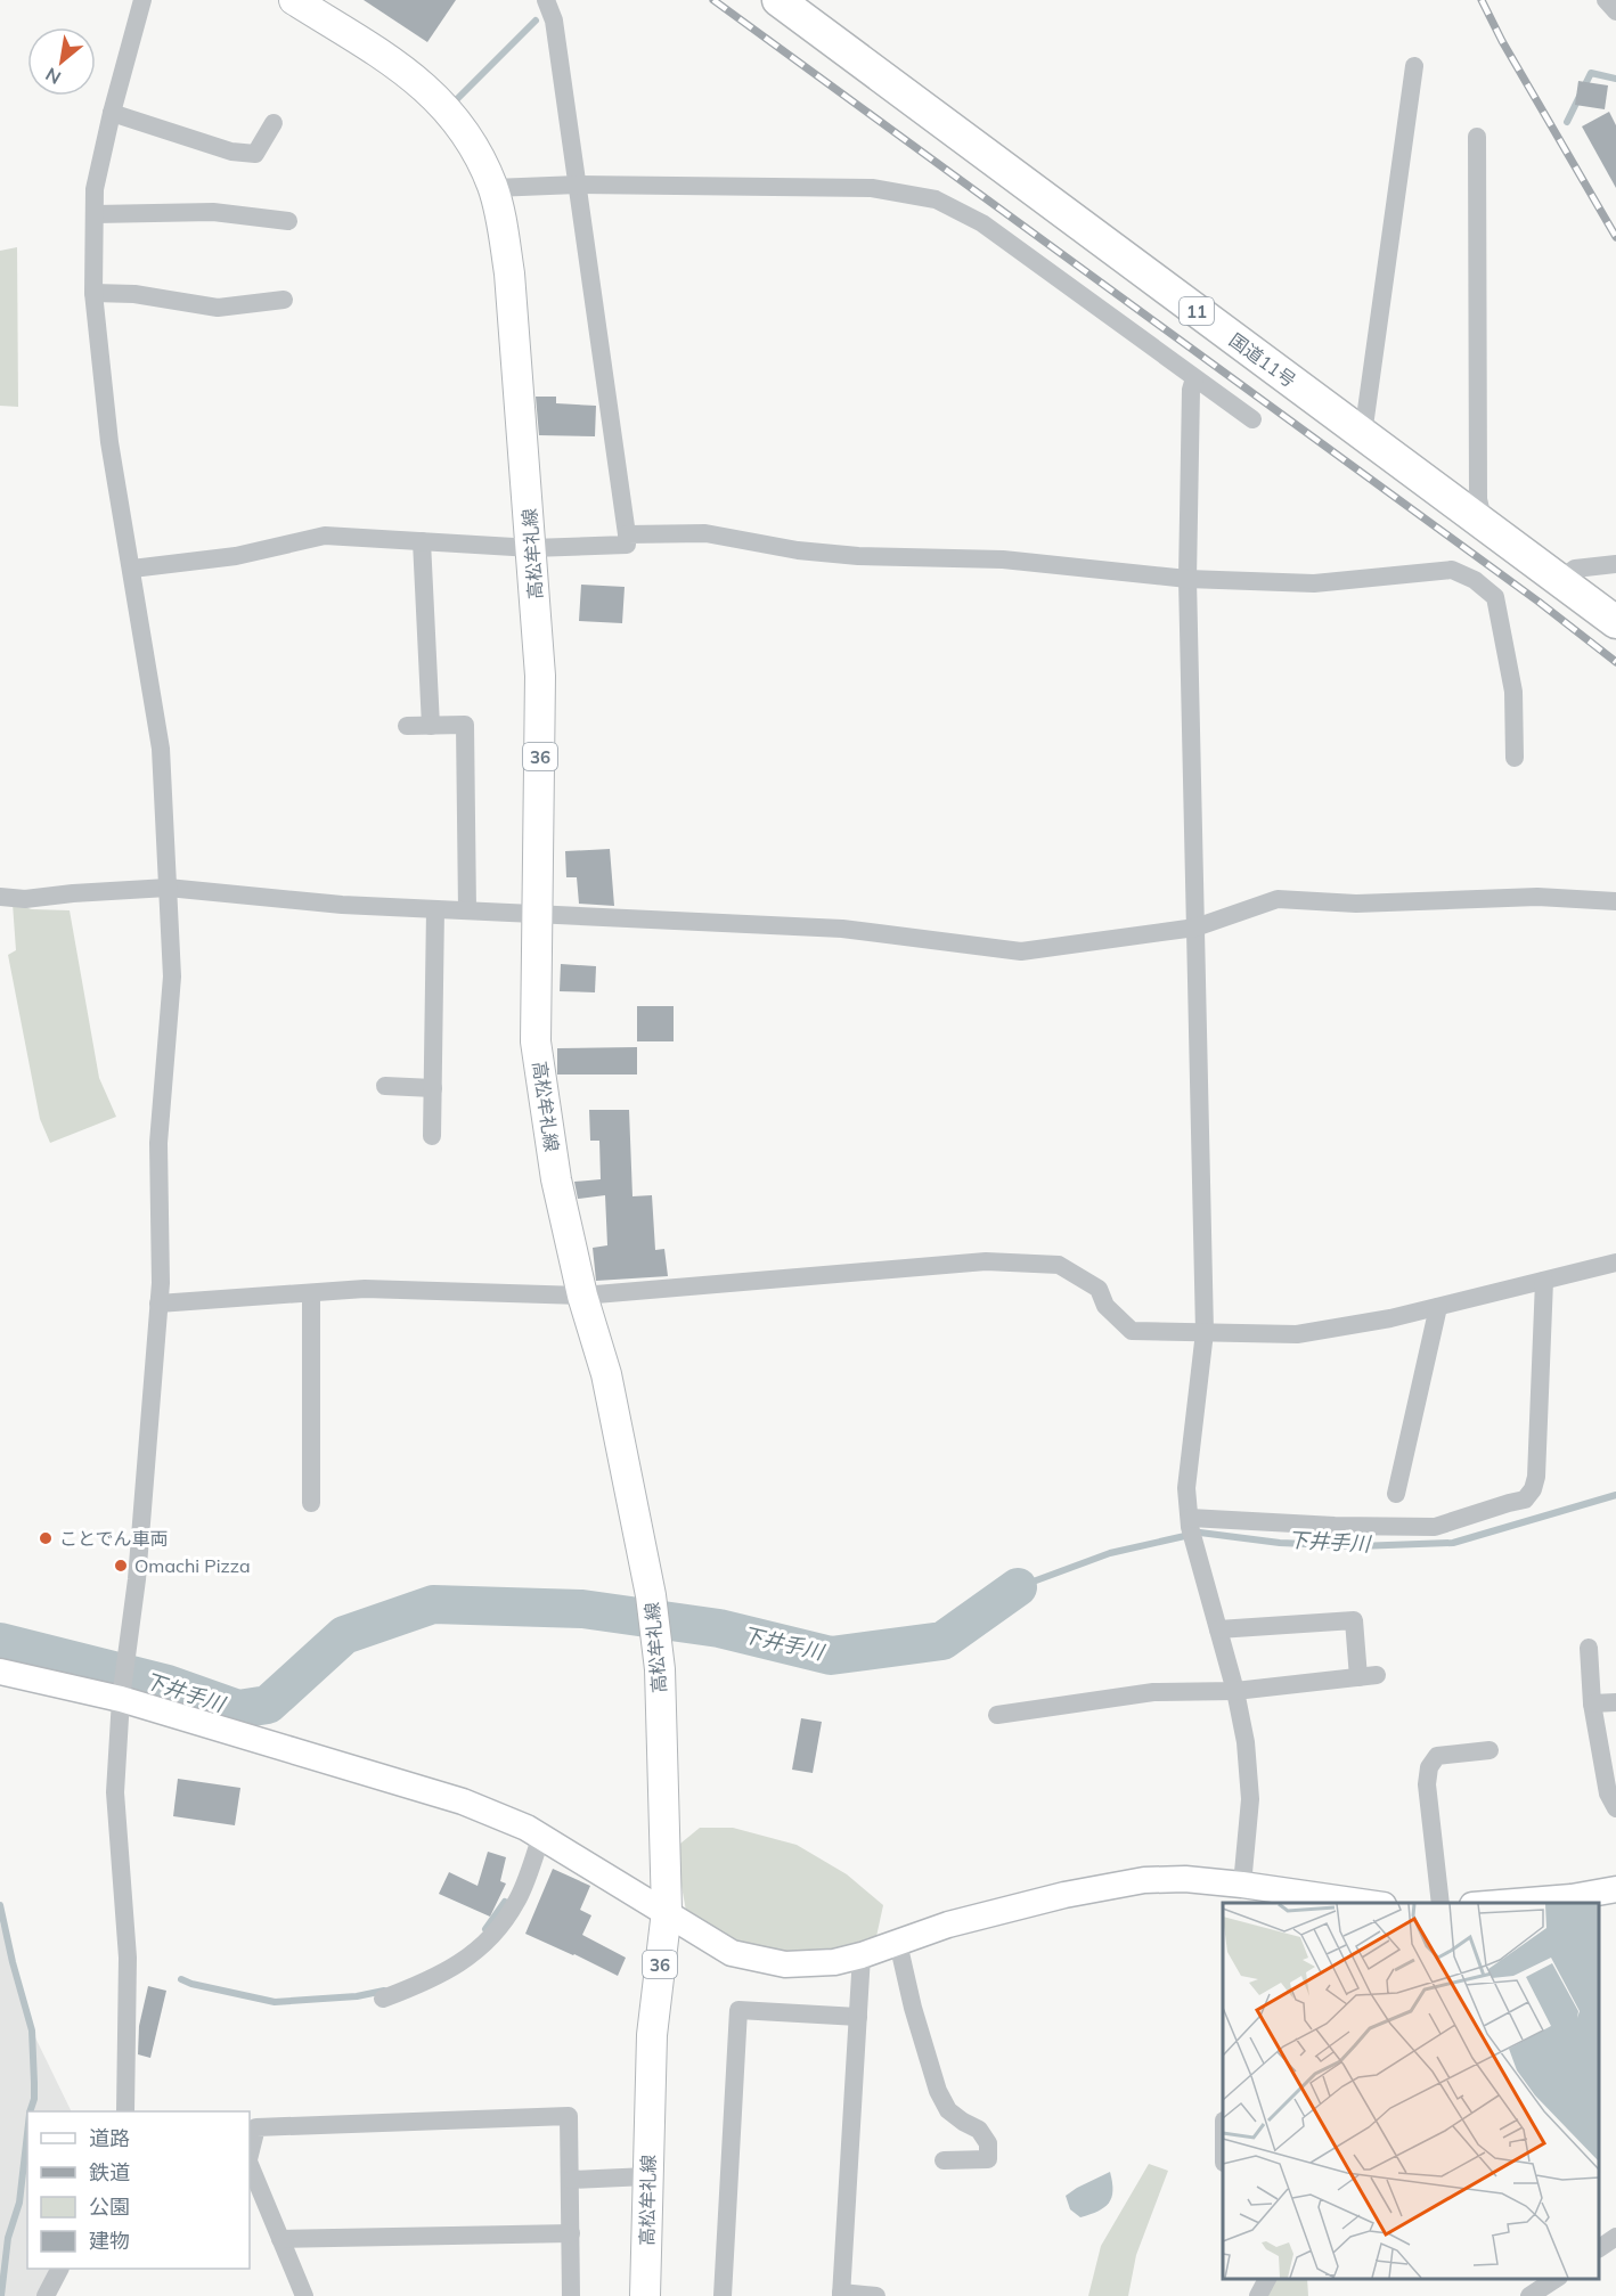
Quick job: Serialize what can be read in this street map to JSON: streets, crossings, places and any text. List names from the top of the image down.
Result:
{
  "streets": {
    "highway": ["11", "国道11号"],
    "main road": ["高松牟礼線", "36"]
  },
  "water": ["下井手川"],
  "places": ["ことでん車両", "Omachi Pizza"],
  "legend": [
    "道路",
    "鉄道",
    "公園",
    "建物"
  ],
  "north": "bottom left"
}
